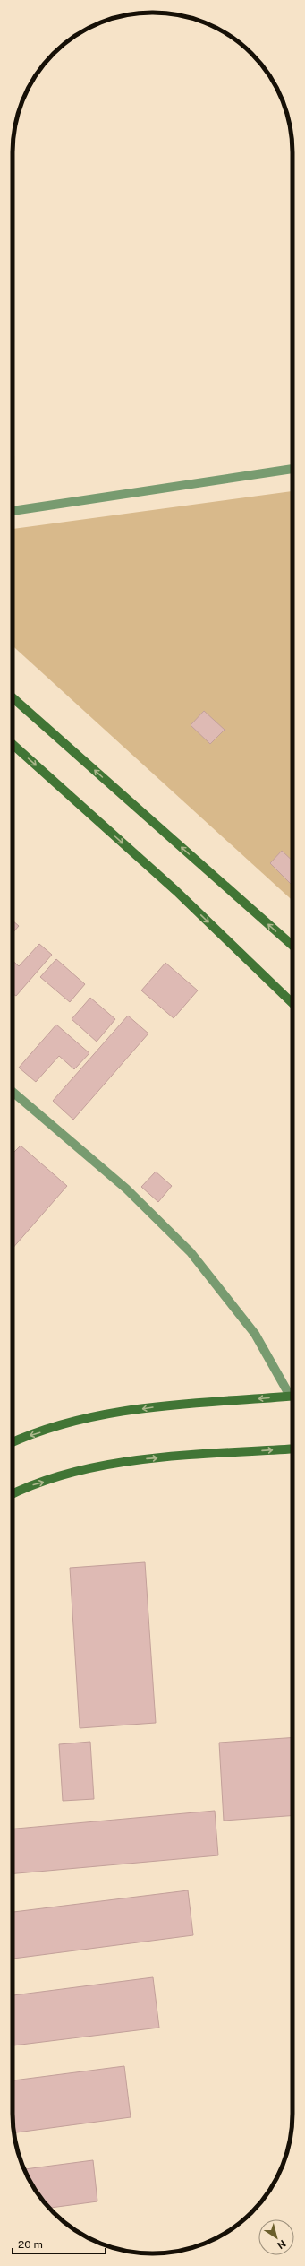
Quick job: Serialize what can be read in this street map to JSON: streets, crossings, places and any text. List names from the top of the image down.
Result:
{
  "scale_bar": "20 m",
  "north": "bottom right"
}
